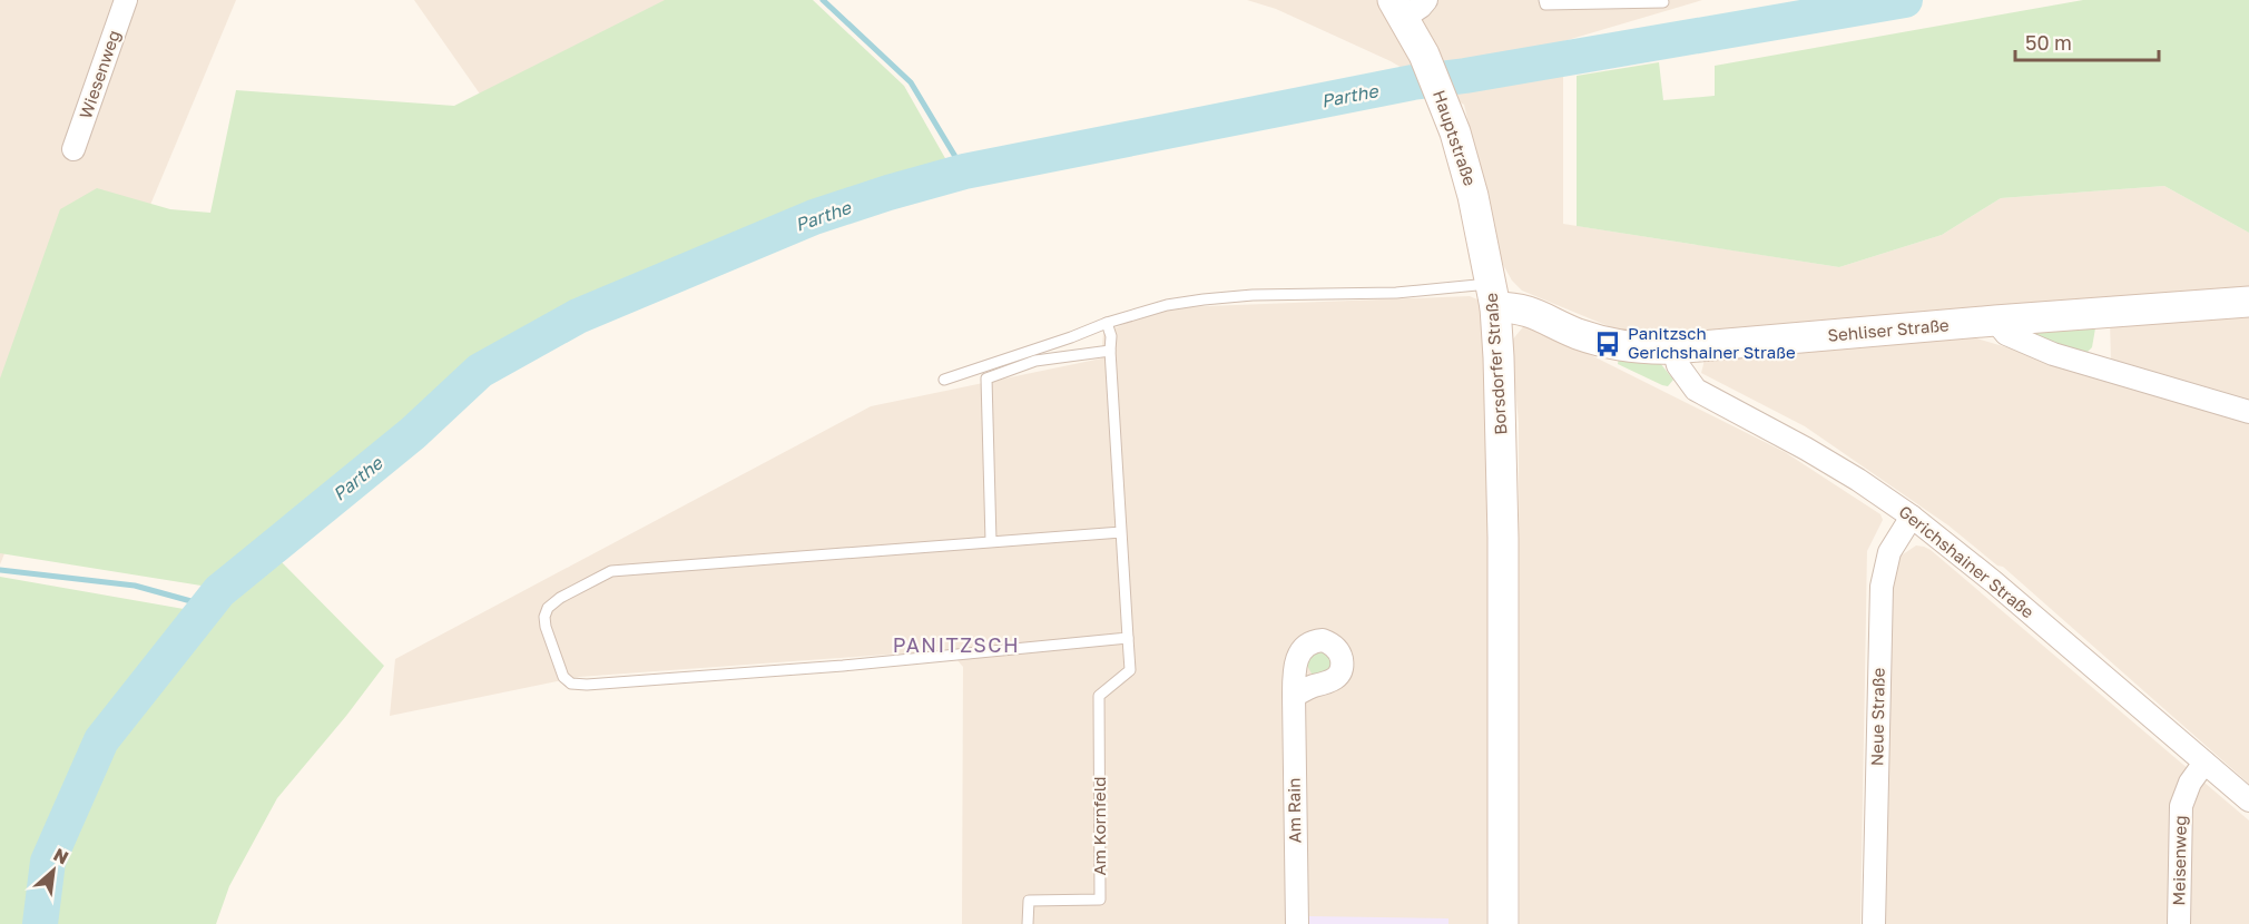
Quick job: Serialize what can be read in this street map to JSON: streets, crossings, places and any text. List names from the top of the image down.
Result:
{
  "streets": {
    "street": [
      "Wiesenweg",
      "Hauptstraße",
      "Sehliser Straße",
      "Borsdorfer Straße",
      "Gerichshainer Straße",
      "Neue Straße",
      "Am Rain",
      "Meisenweg"
    ],
    "lane": ["Am Kornfeld"]
  },
  "crossings": [
    ["Hauptstraße", "Sehliser Straße"],
    ["Hauptstraße", "Borsdorfer Straße"],
    ["Sehliser Straße", "Borsdorfer Straße"],
    ["Sehliser Straße", "Gerichshainer Straße"],
    ["Gerichshainer Straße", "Neue Straße"],
    ["Gerichshainer Straße", "Meisenweg"]
  ],
  "districts": ["PANITZSCH"],
  "water": ["Parthe"],
  "places": {
    "bus stop": ["Panitzsch Gerichshainer Straße"]
  },
  "scale_bar": "50 m",
  "north": "top right"
}
